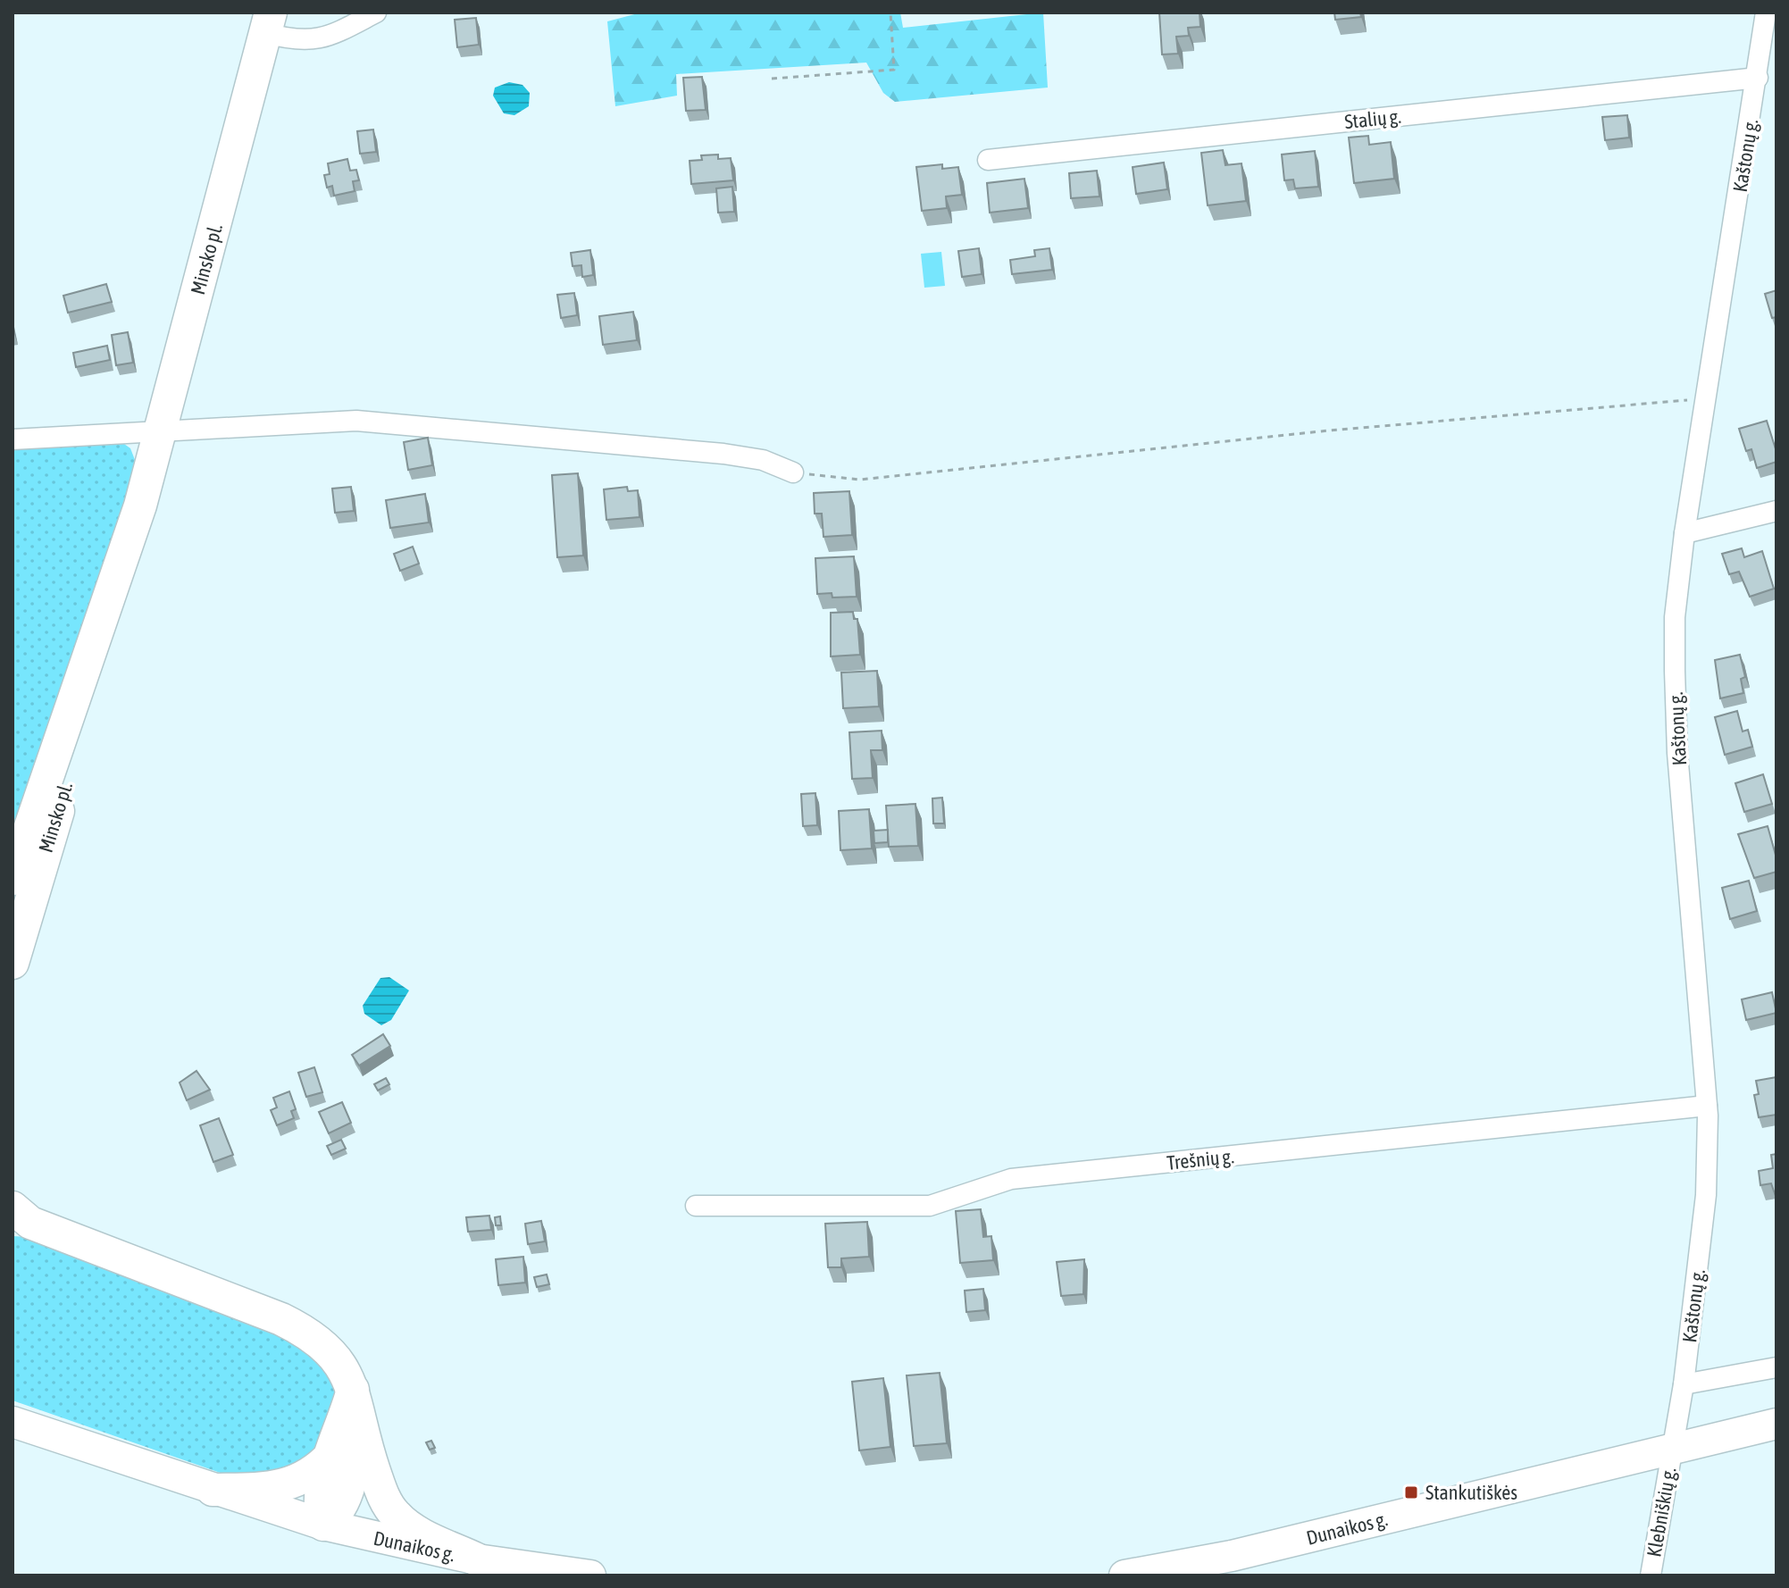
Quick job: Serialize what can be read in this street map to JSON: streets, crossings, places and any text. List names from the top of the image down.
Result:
{
  "streets": {
    "highway": ["Minsko pl."],
    "main road": ["Dunaikos g."],
    "street": [
      "Stalių g.",
      "Kaštonų g.",
      "Trešnių g.",
      "Klebniškių g."
    ]
  },
  "crossings": [
    ["Stalių g.", "Kaštonų g."],
    ["Kaštonų g.", "Trešnių g."],
    ["Kaštonų g.", "Klebniškių g."],
    ["Kaštonų g.", "Dunaikos g."],
    ["Klebniškių g.", "Dunaikos g."]
  ],
  "places": {
    "transit": ["Stankutiškės"]
  }
}
